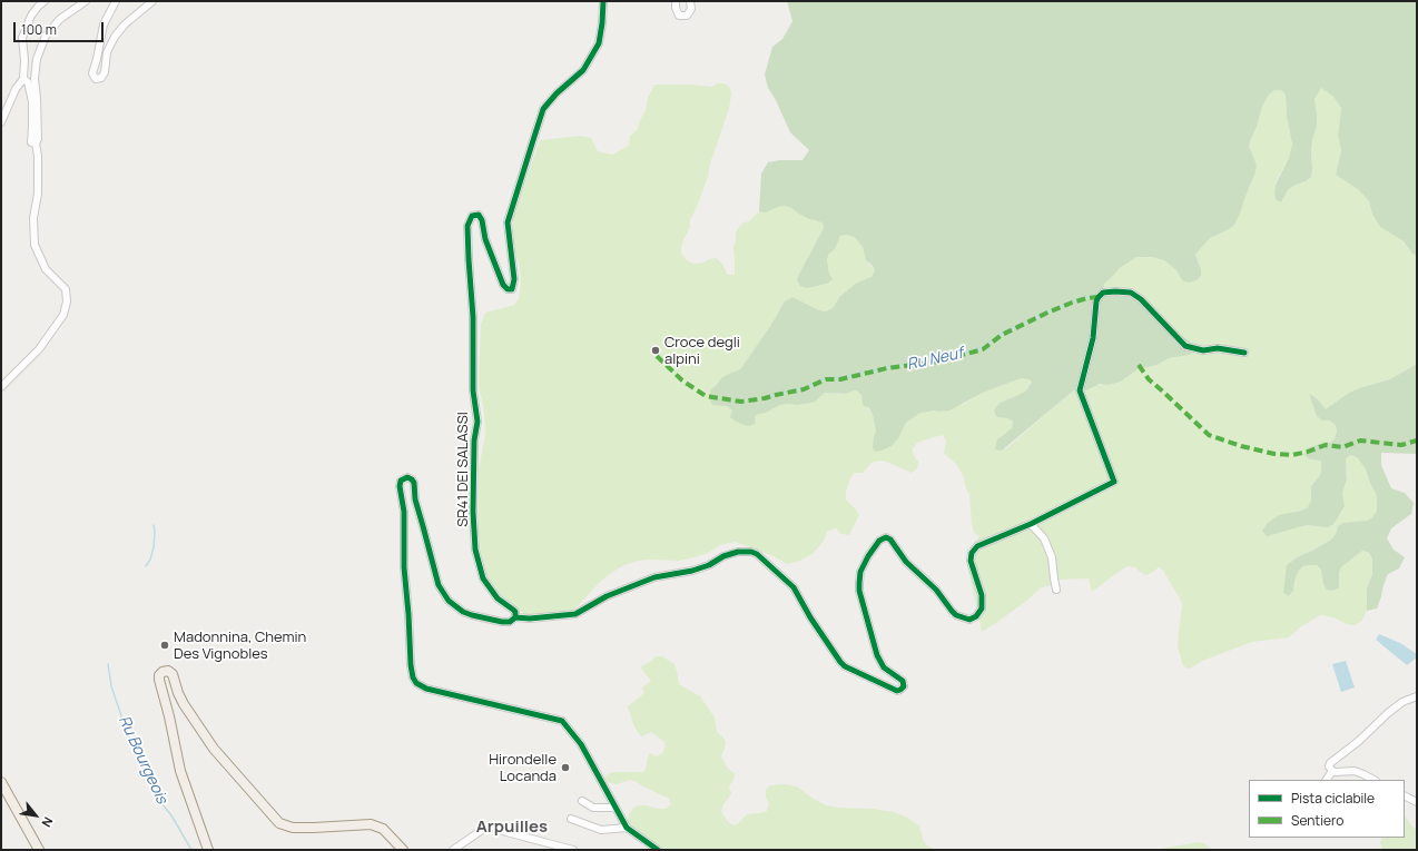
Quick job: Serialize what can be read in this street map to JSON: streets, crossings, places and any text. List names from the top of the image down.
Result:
{
  "streets": {
    "street": ["SR41 DEI SALASSI"]
  },
  "districts": ["Arpuilles"],
  "water": ["Ru Neuf", "Ru Bourgeois"],
  "places": ["Croce degli alpini", "Madonnina, Chemin Des Vignobles", "Hirondelle Locanda"],
  "legend": ["Pista ciclabile", "Sentiero"],
  "scale_bar": "100 m",
  "north": "bottom right"
}
